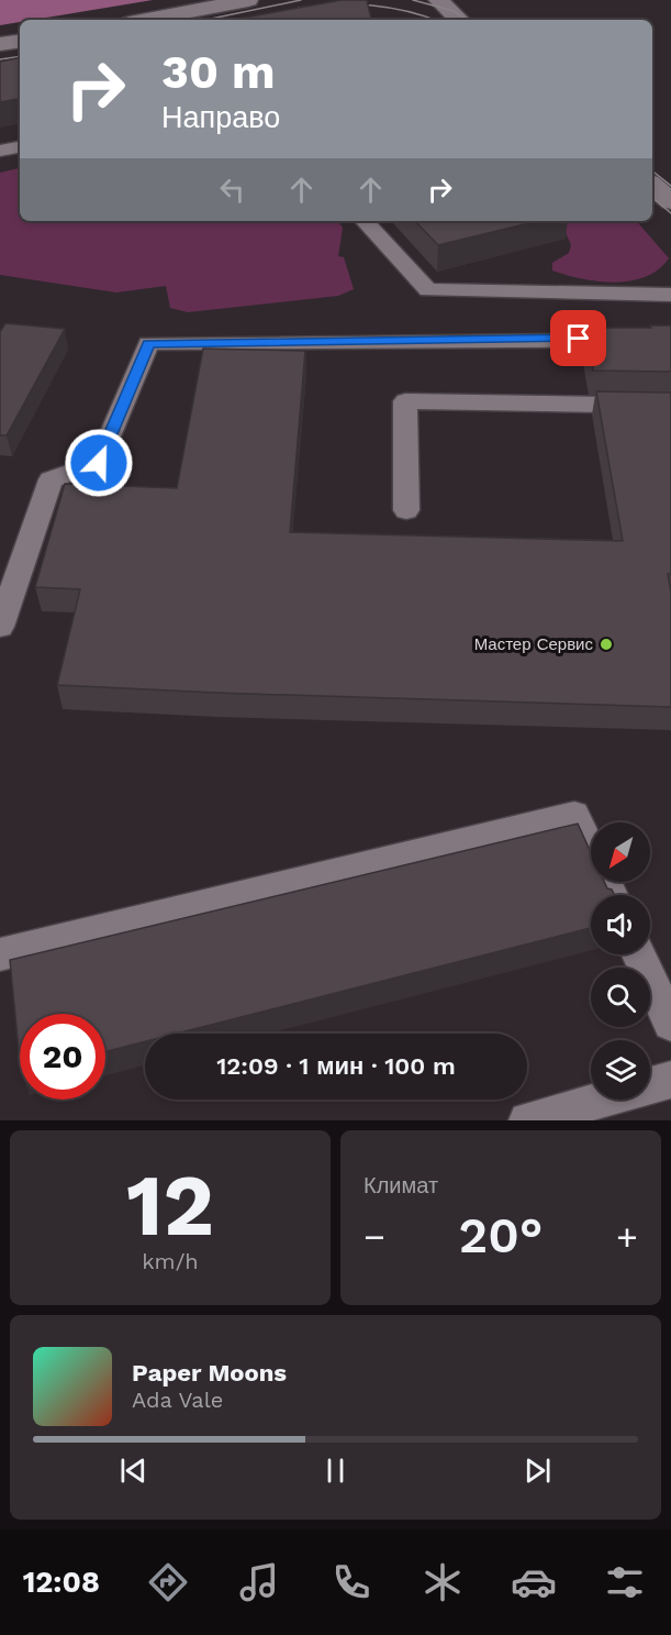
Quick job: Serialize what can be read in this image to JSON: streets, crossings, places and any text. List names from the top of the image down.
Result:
{
  "places": ["Мастер Сервис"],
  "north": "bottom left",
  "page": {
    "turn": ["30 m", "Направо"],
    "limit": "20",
    "trip": "12:09 · 1 мин · 100 m",
    "tile": [
      ["12", "km/h"],
      "Климат"
    ],
    "heat": ["−", "20°", "+"],
    "song": ["Paper Moons", "Ada Vale"],
    "tabs": "12:08"
  }
}
